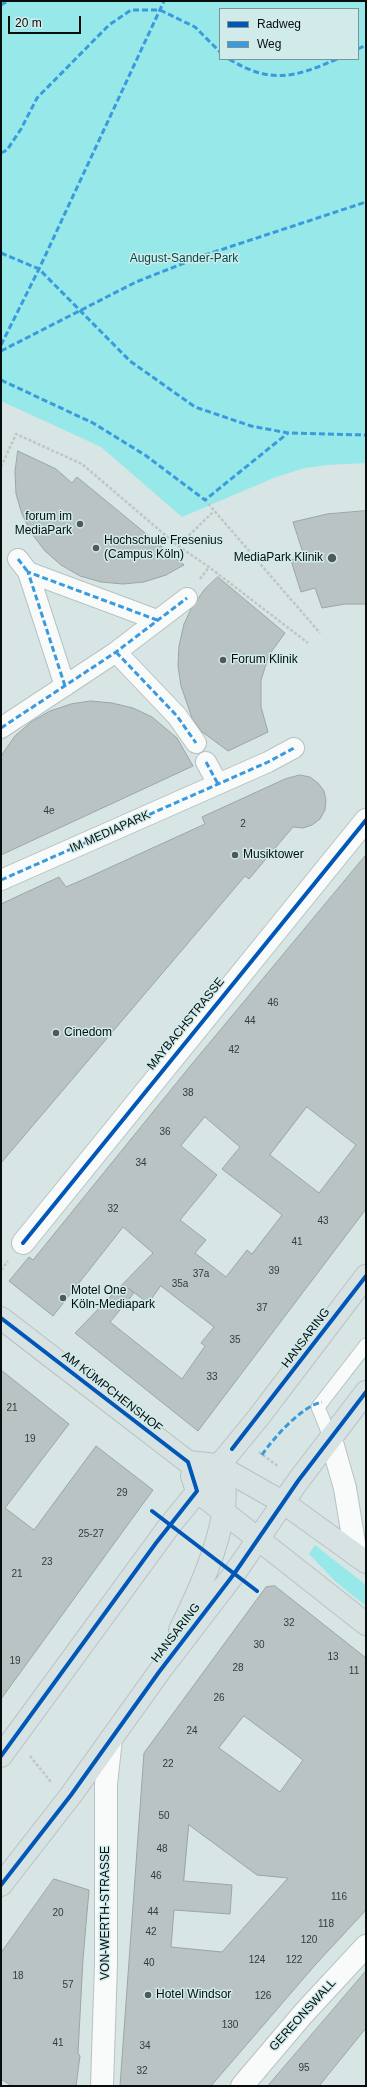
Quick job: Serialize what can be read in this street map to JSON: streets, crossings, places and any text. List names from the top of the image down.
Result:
{
  "streets": {
    "main road": ["HANSARING", "AM KÜMPCHENSHOF"],
    "street": [
      "IM MEDIAPARK",
      "MAYBACHSTRASSE",
      "VON-WERTH-STRASSE",
      "GEREONSWALL"
    ]
  },
  "crossings": [
    ["HANSARING", "VON-WERTH-STRASSE"]
  ],
  "parks": ["August-Sander-Park"],
  "places": [
    "forum im MediaPark",
    "Hochschule Fresenius (Campus Köln)",
    "MediaPark Klinik",
    "Forum Klinik",
    "Musiktower",
    "Cinedom",
    "Motel One Köln-Mediapark",
    "Hotel Windsor"
  ],
  "house_numbers": [
    "4e",
    "2",
    "46",
    "44",
    "42",
    "38",
    "36",
    "34",
    "32",
    "43",
    "41",
    "39",
    "37a",
    "35a",
    "37",
    "35",
    "33",
    "21",
    "19",
    "29",
    "25-27",
    "23",
    "21",
    "32",
    "30",
    "13",
    "19",
    "28",
    "11",
    "26",
    "24",
    "22",
    "50",
    "48",
    "46",
    "116",
    "44",
    "20",
    "118",
    "42",
    "120",
    "124",
    "122",
    "40",
    "18",
    "57",
    "126",
    "130",
    "41",
    "34",
    "95",
    "32"
  ],
  "legend": ["Radweg", "Weg"],
  "scale_bar": "20 m"
}
